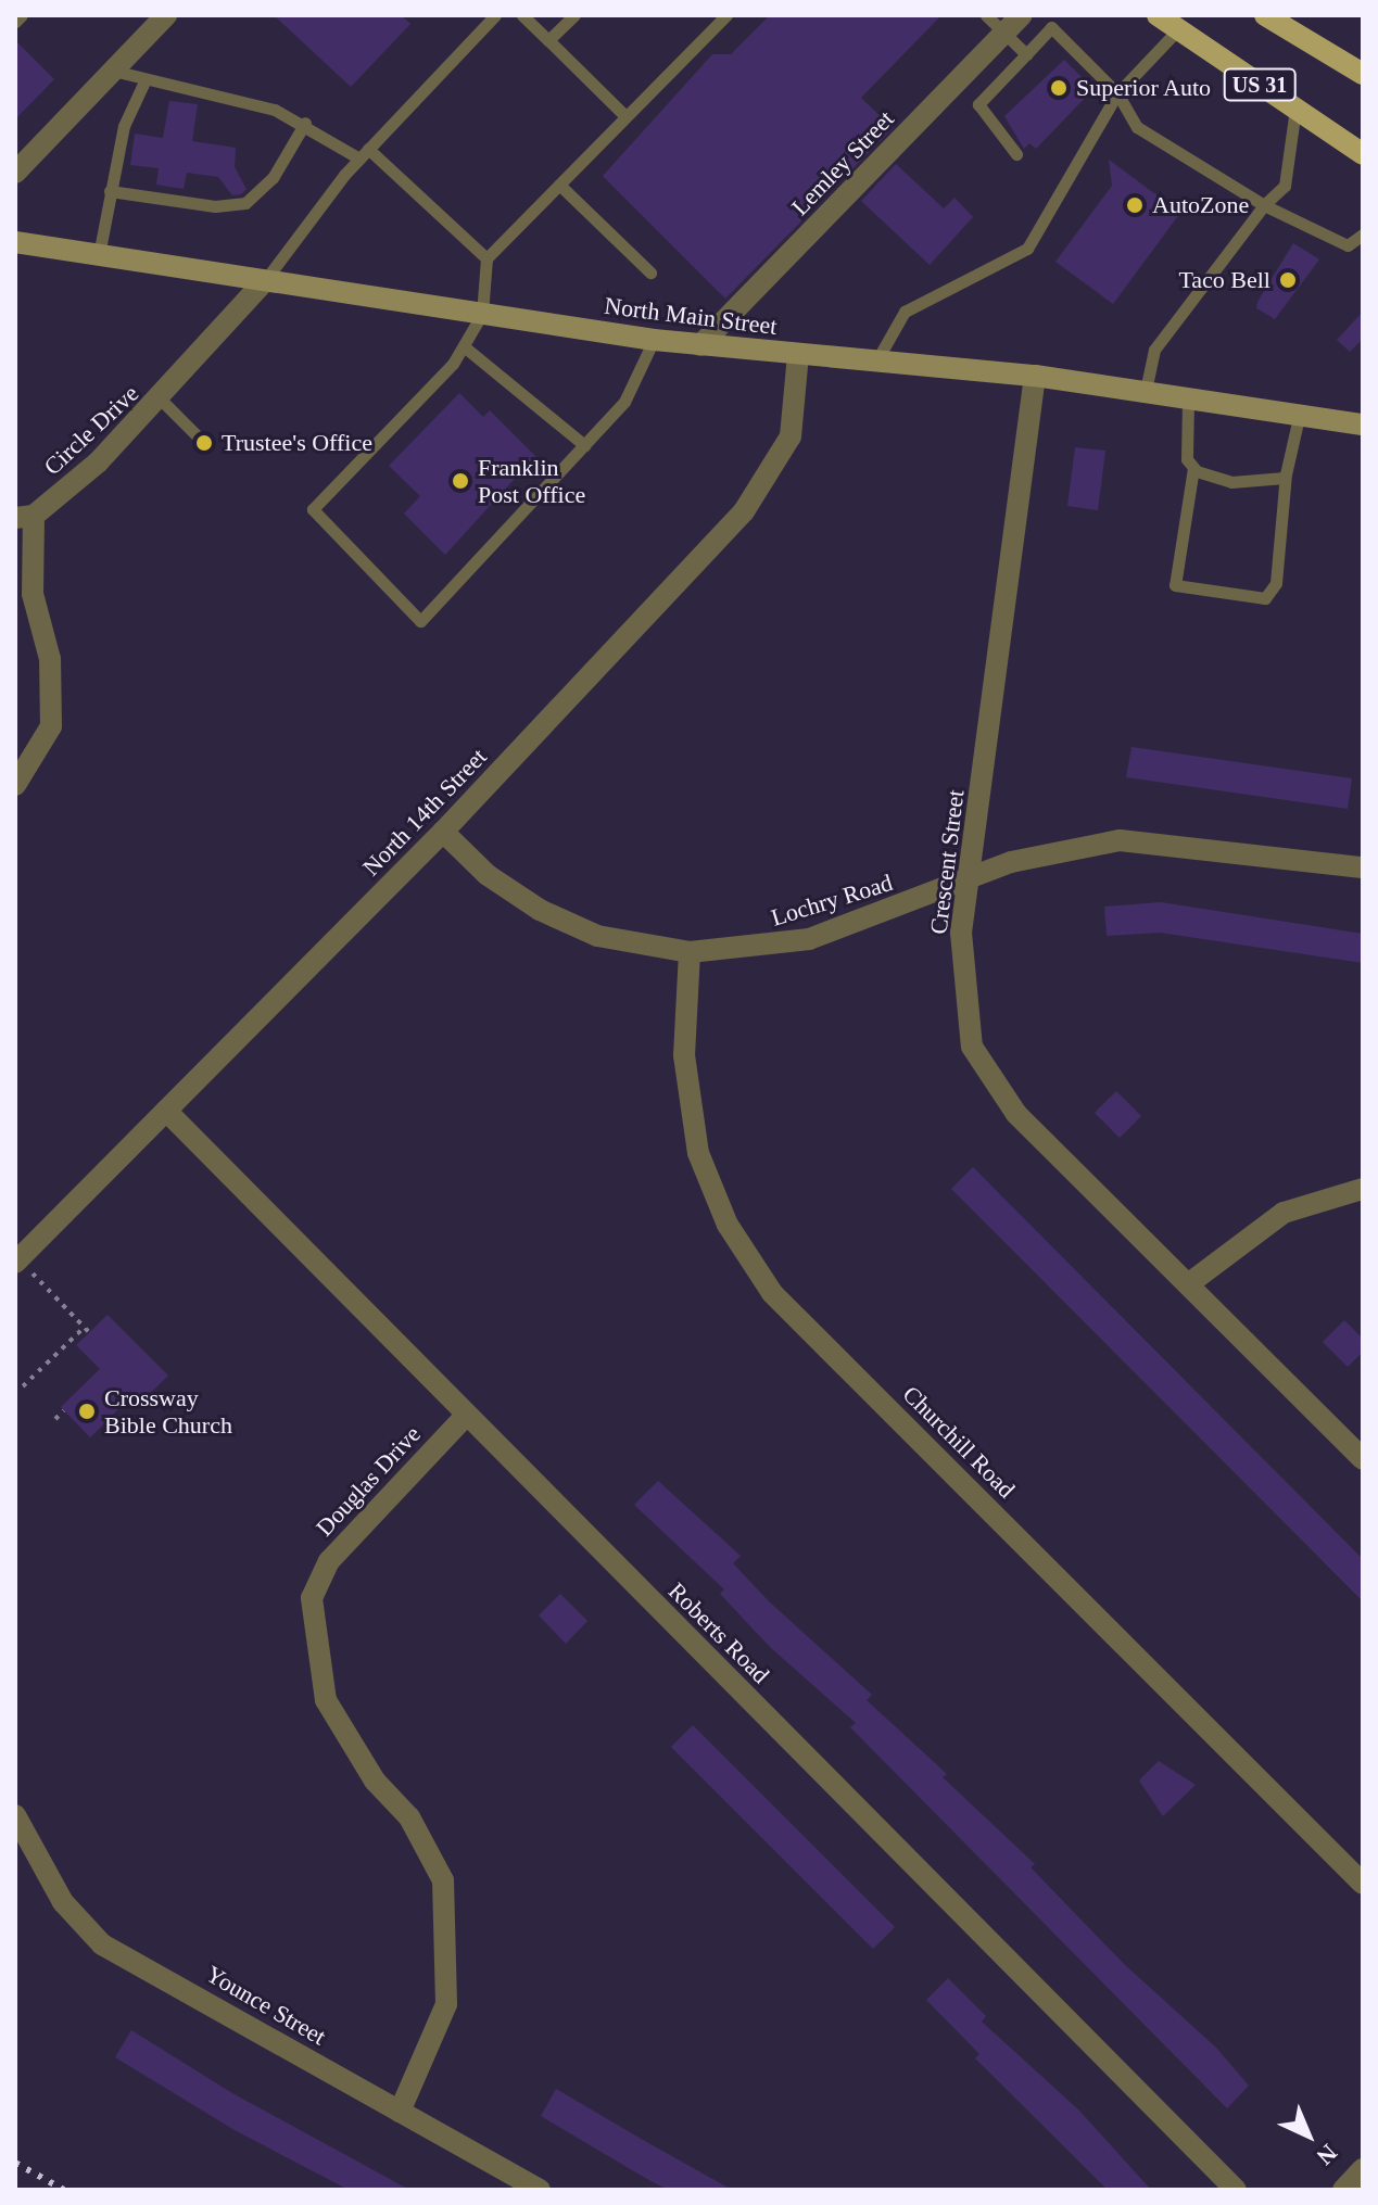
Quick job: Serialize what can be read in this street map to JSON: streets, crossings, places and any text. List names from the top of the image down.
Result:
{
  "streets": {
    "main road": ["US 31"],
    "street": [
      "Lemley Street",
      "North Main Street",
      "Circle Drive",
      "North 14th Street",
      "Crescent Street",
      "Lochry Road",
      "Churchill Road",
      "Douglas Drive",
      "Roberts Road",
      "Younce Street"
    ]
  },
  "crossings": [
    ["Lemley Street", "North Main Street"],
    ["North Main Street", "Circle Drive"],
    ["North Main Street", "North 14th Street"],
    ["North Main Street", "Crescent Street"],
    ["North 14th Street", "Lochry Road"],
    ["North 14th Street", "Roberts Road"],
    ["Crescent Street", "Lochry Road"],
    ["Lochry Road", "Churchill Road"],
    ["Douglas Drive", "Roberts Road"],
    ["Douglas Drive", "Younce Street"]
  ],
  "places": [
    "Superior Auto",
    "AutoZone",
    "Taco Bell",
    "Trustee's Office",
    "Franklin Post Office",
    "Crossway Bible Church"
  ],
  "north": "bottom right"
}
